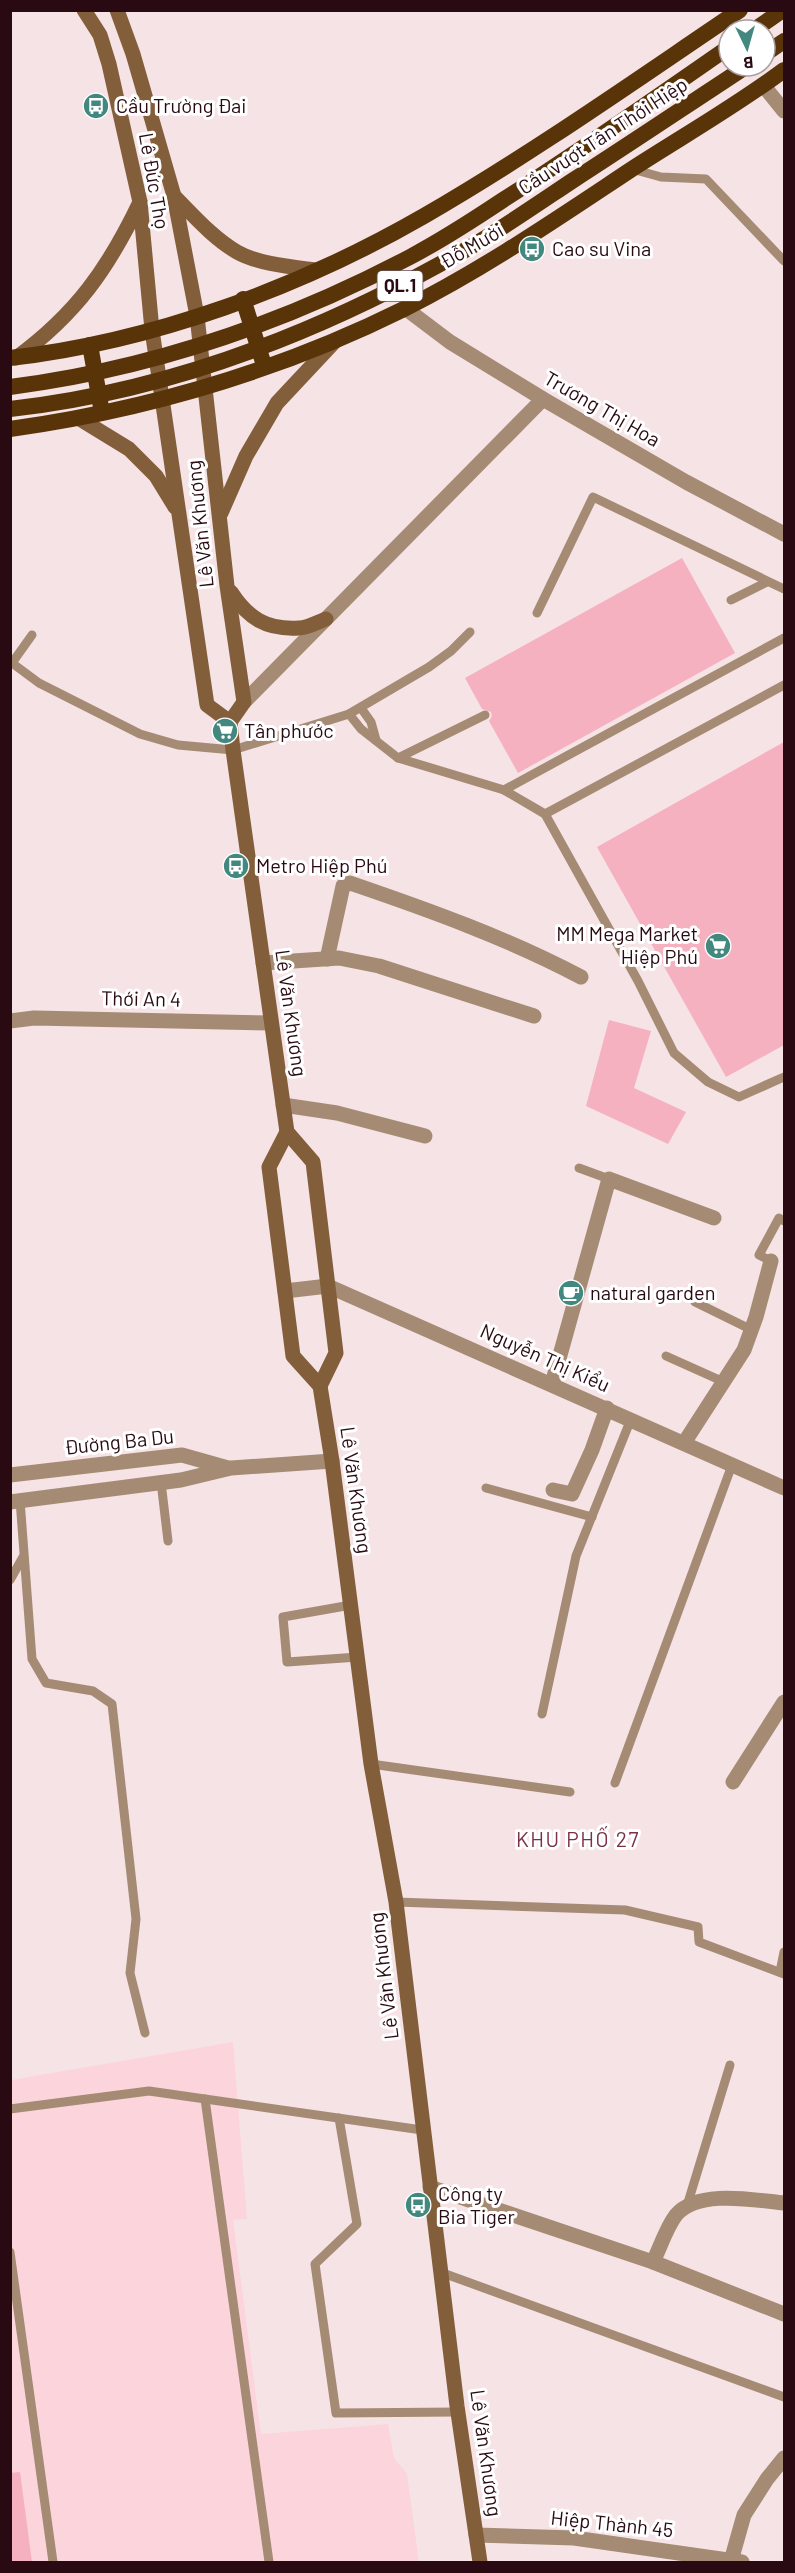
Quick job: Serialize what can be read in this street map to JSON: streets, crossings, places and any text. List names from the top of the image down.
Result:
{
  "streets": {
    "highway": ["Cầu vượt Tân Thới Hiệp", "Đỗ Mười", "QL.1"],
    "main road": ["Lê Đức Thọ", "Lê Văn Khương"],
    "street": [
      "Trương Thị Hoa",
      "Thới An 4",
      "Nguyễn Thị Kiểu",
      "Đường Ba Du",
      "Hiệp Thành 45"
    ]
  },
  "crossings": [
    ["Lê Đức Thọ", "QL.1"],
    ["Lê Đức Thọ", "Lê Văn Khương"],
    ["Đỗ Mười", "Trương Thị Hoa"],
    ["Đỗ Mười", "Lê Văn Khương"],
    ["QL.1", "Lê Văn Khương"],
    ["Lê Văn Khương", "Thới An 4"],
    ["Lê Văn Khương", "Đường Ba Du"],
    ["Lê Văn Khương", "Hiệp Thành 45"]
  ],
  "districts": ["KHU PHỐ 27"],
  "places": {
    "bus stop": [
      "Cầu Trường Đai",
      "Cao su Vina",
      "Metro Hiệp Phú",
      "Công ty Bia Tiger"
    ],
    "supermarket": ["Tân phước", "MM Mega Market Hiệp Phú"],
    "cafe": ["natural garden"]
  },
  "north": "bottom"
}
